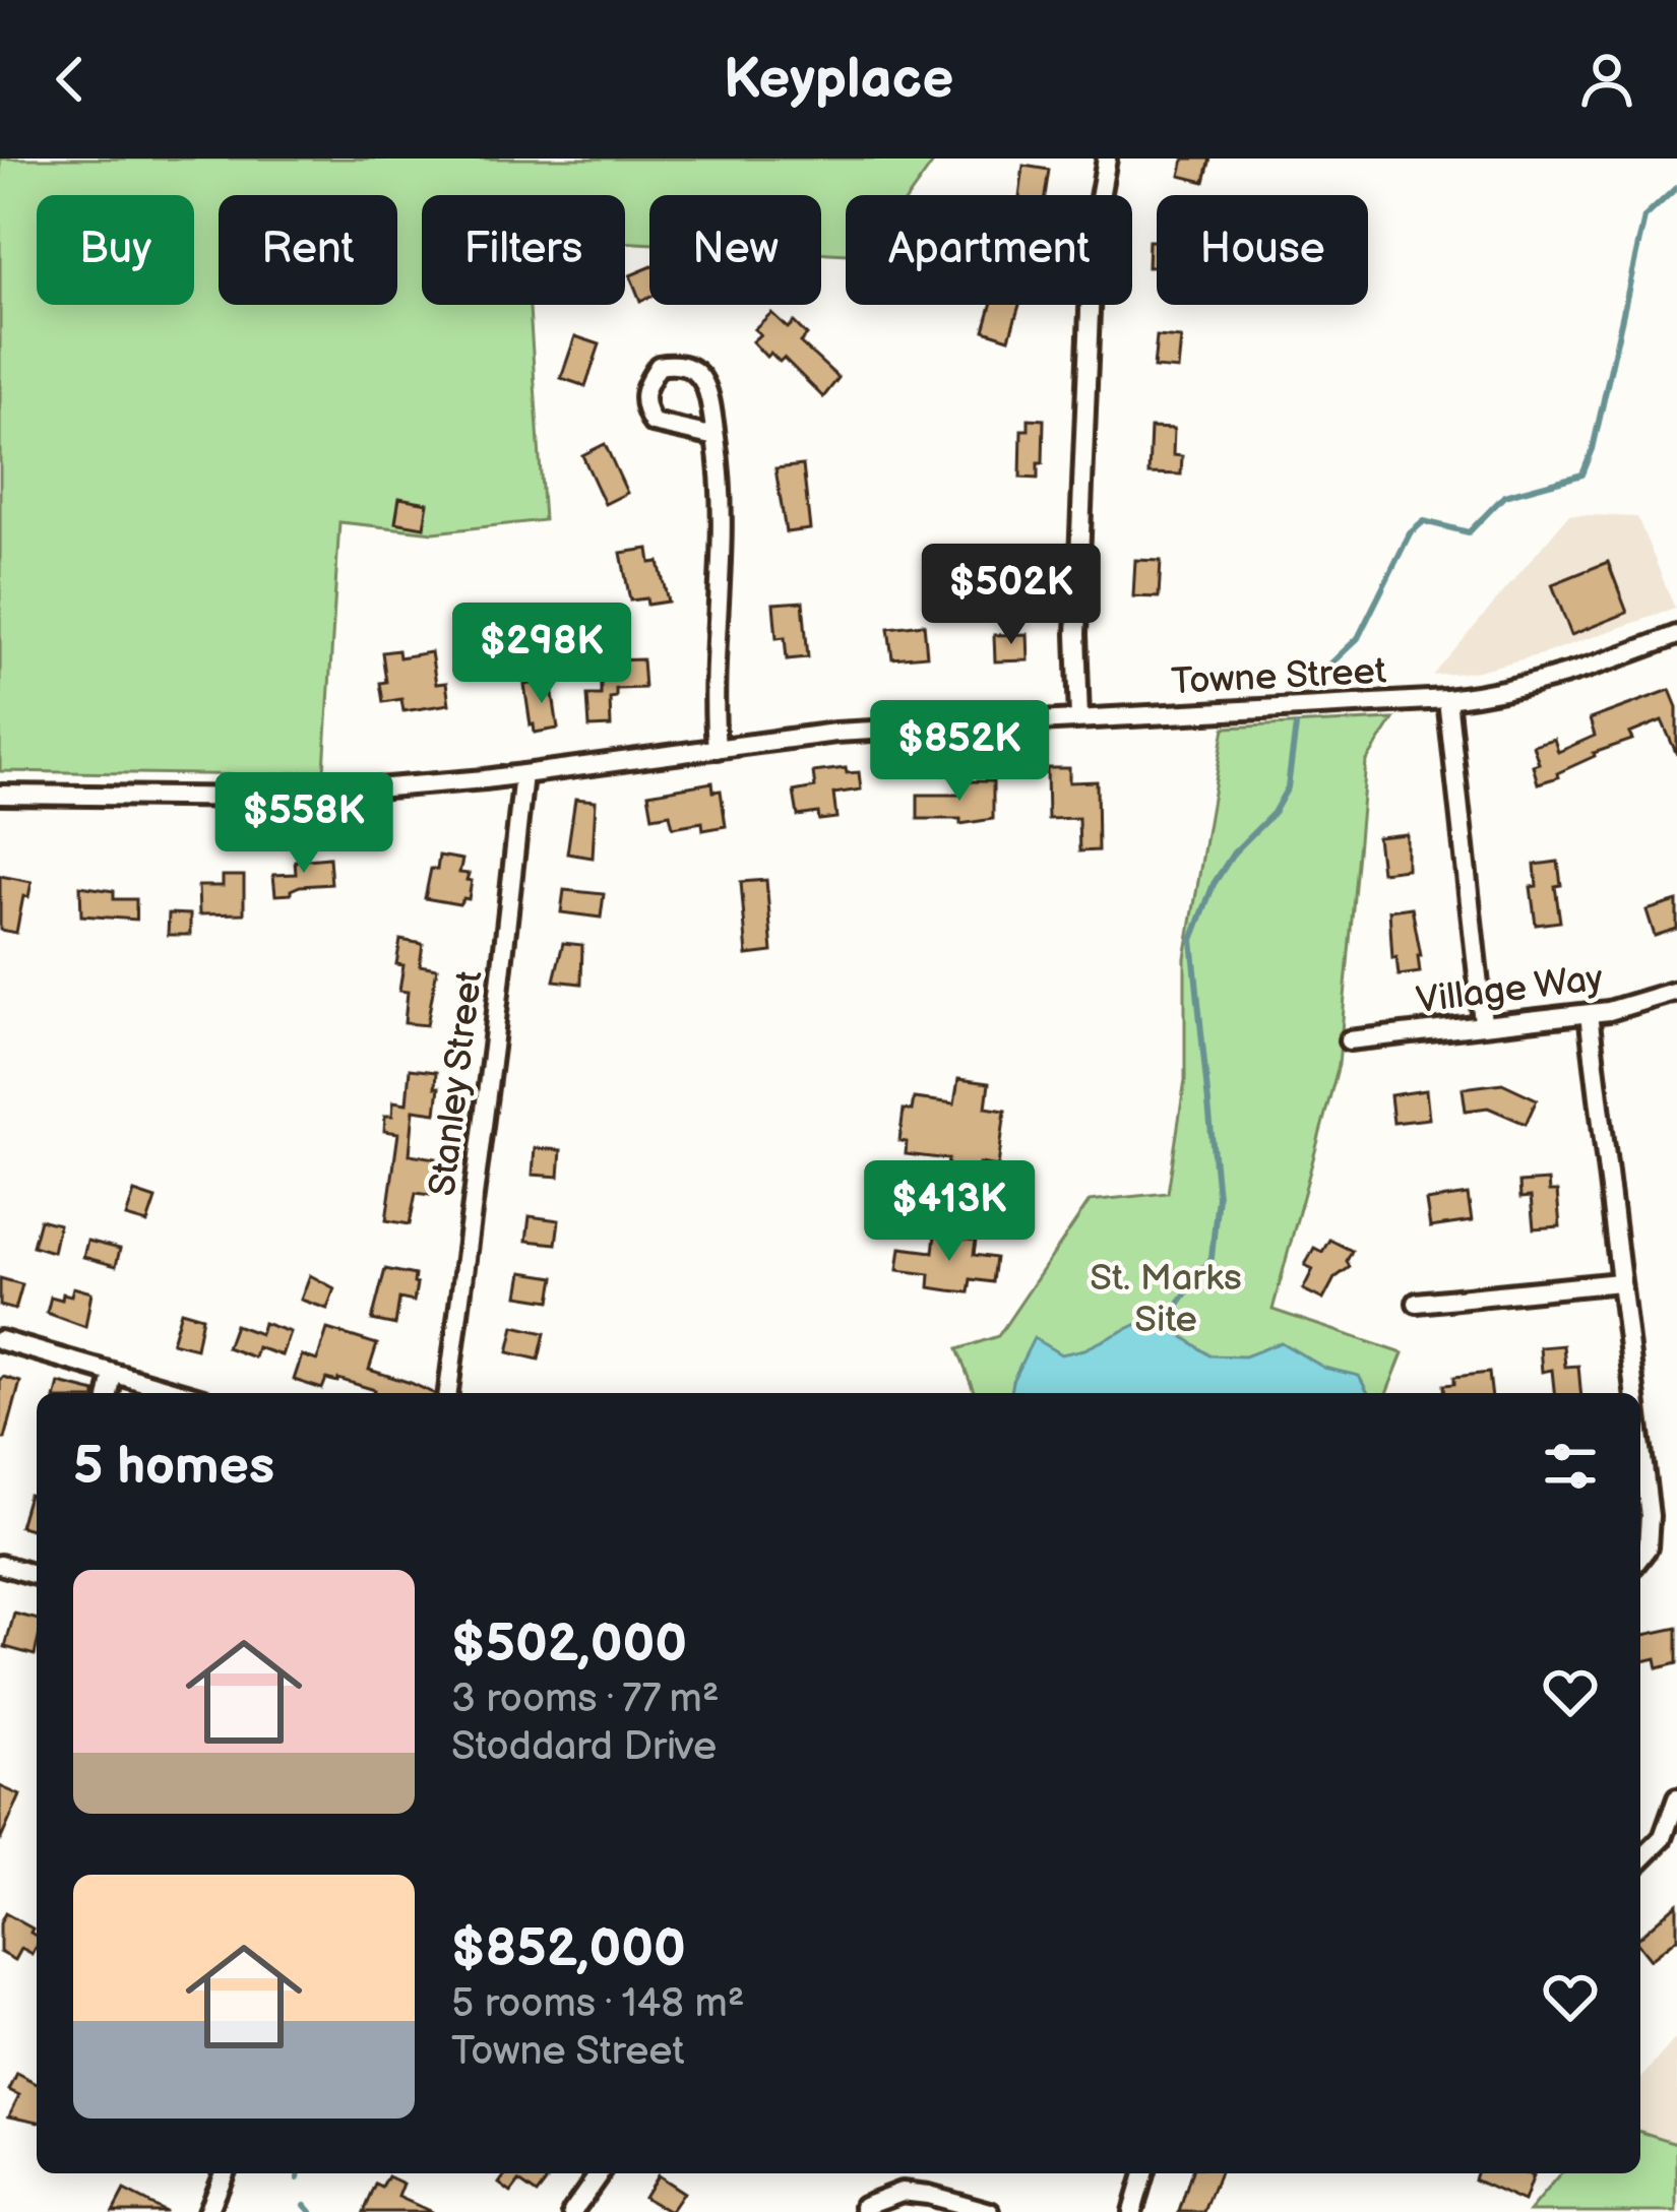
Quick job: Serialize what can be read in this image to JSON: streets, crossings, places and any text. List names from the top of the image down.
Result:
{
  "streets": {
    "street": ["Towne Street", "Village Way", "Stanley Street"]
  },
  "crossings": [
    ["Towne Street", "Stanley Street"]
  ],
  "parks": ["St. Marks Site"],
  "page": {
    "header": "Keyplace",
    "chip": [
      "Buy",
      "Rent",
      "Filters",
      "New",
      "Apartment",
      "House"
    ],
    "price": [
      "$502K",
      "$298K",
      "$852K",
      "$558K",
      "$413K"
    ],
    "heading": "5 homes",
    "list": [
      {
        "name": "$502,000",
        "note": "3 rooms · 77 m² · Stoddard Drive"
      },
      {
        "name": "$852,000",
        "note": "5 rooms · 148 m² · Towne Street"
      }
    ]
  }
}
